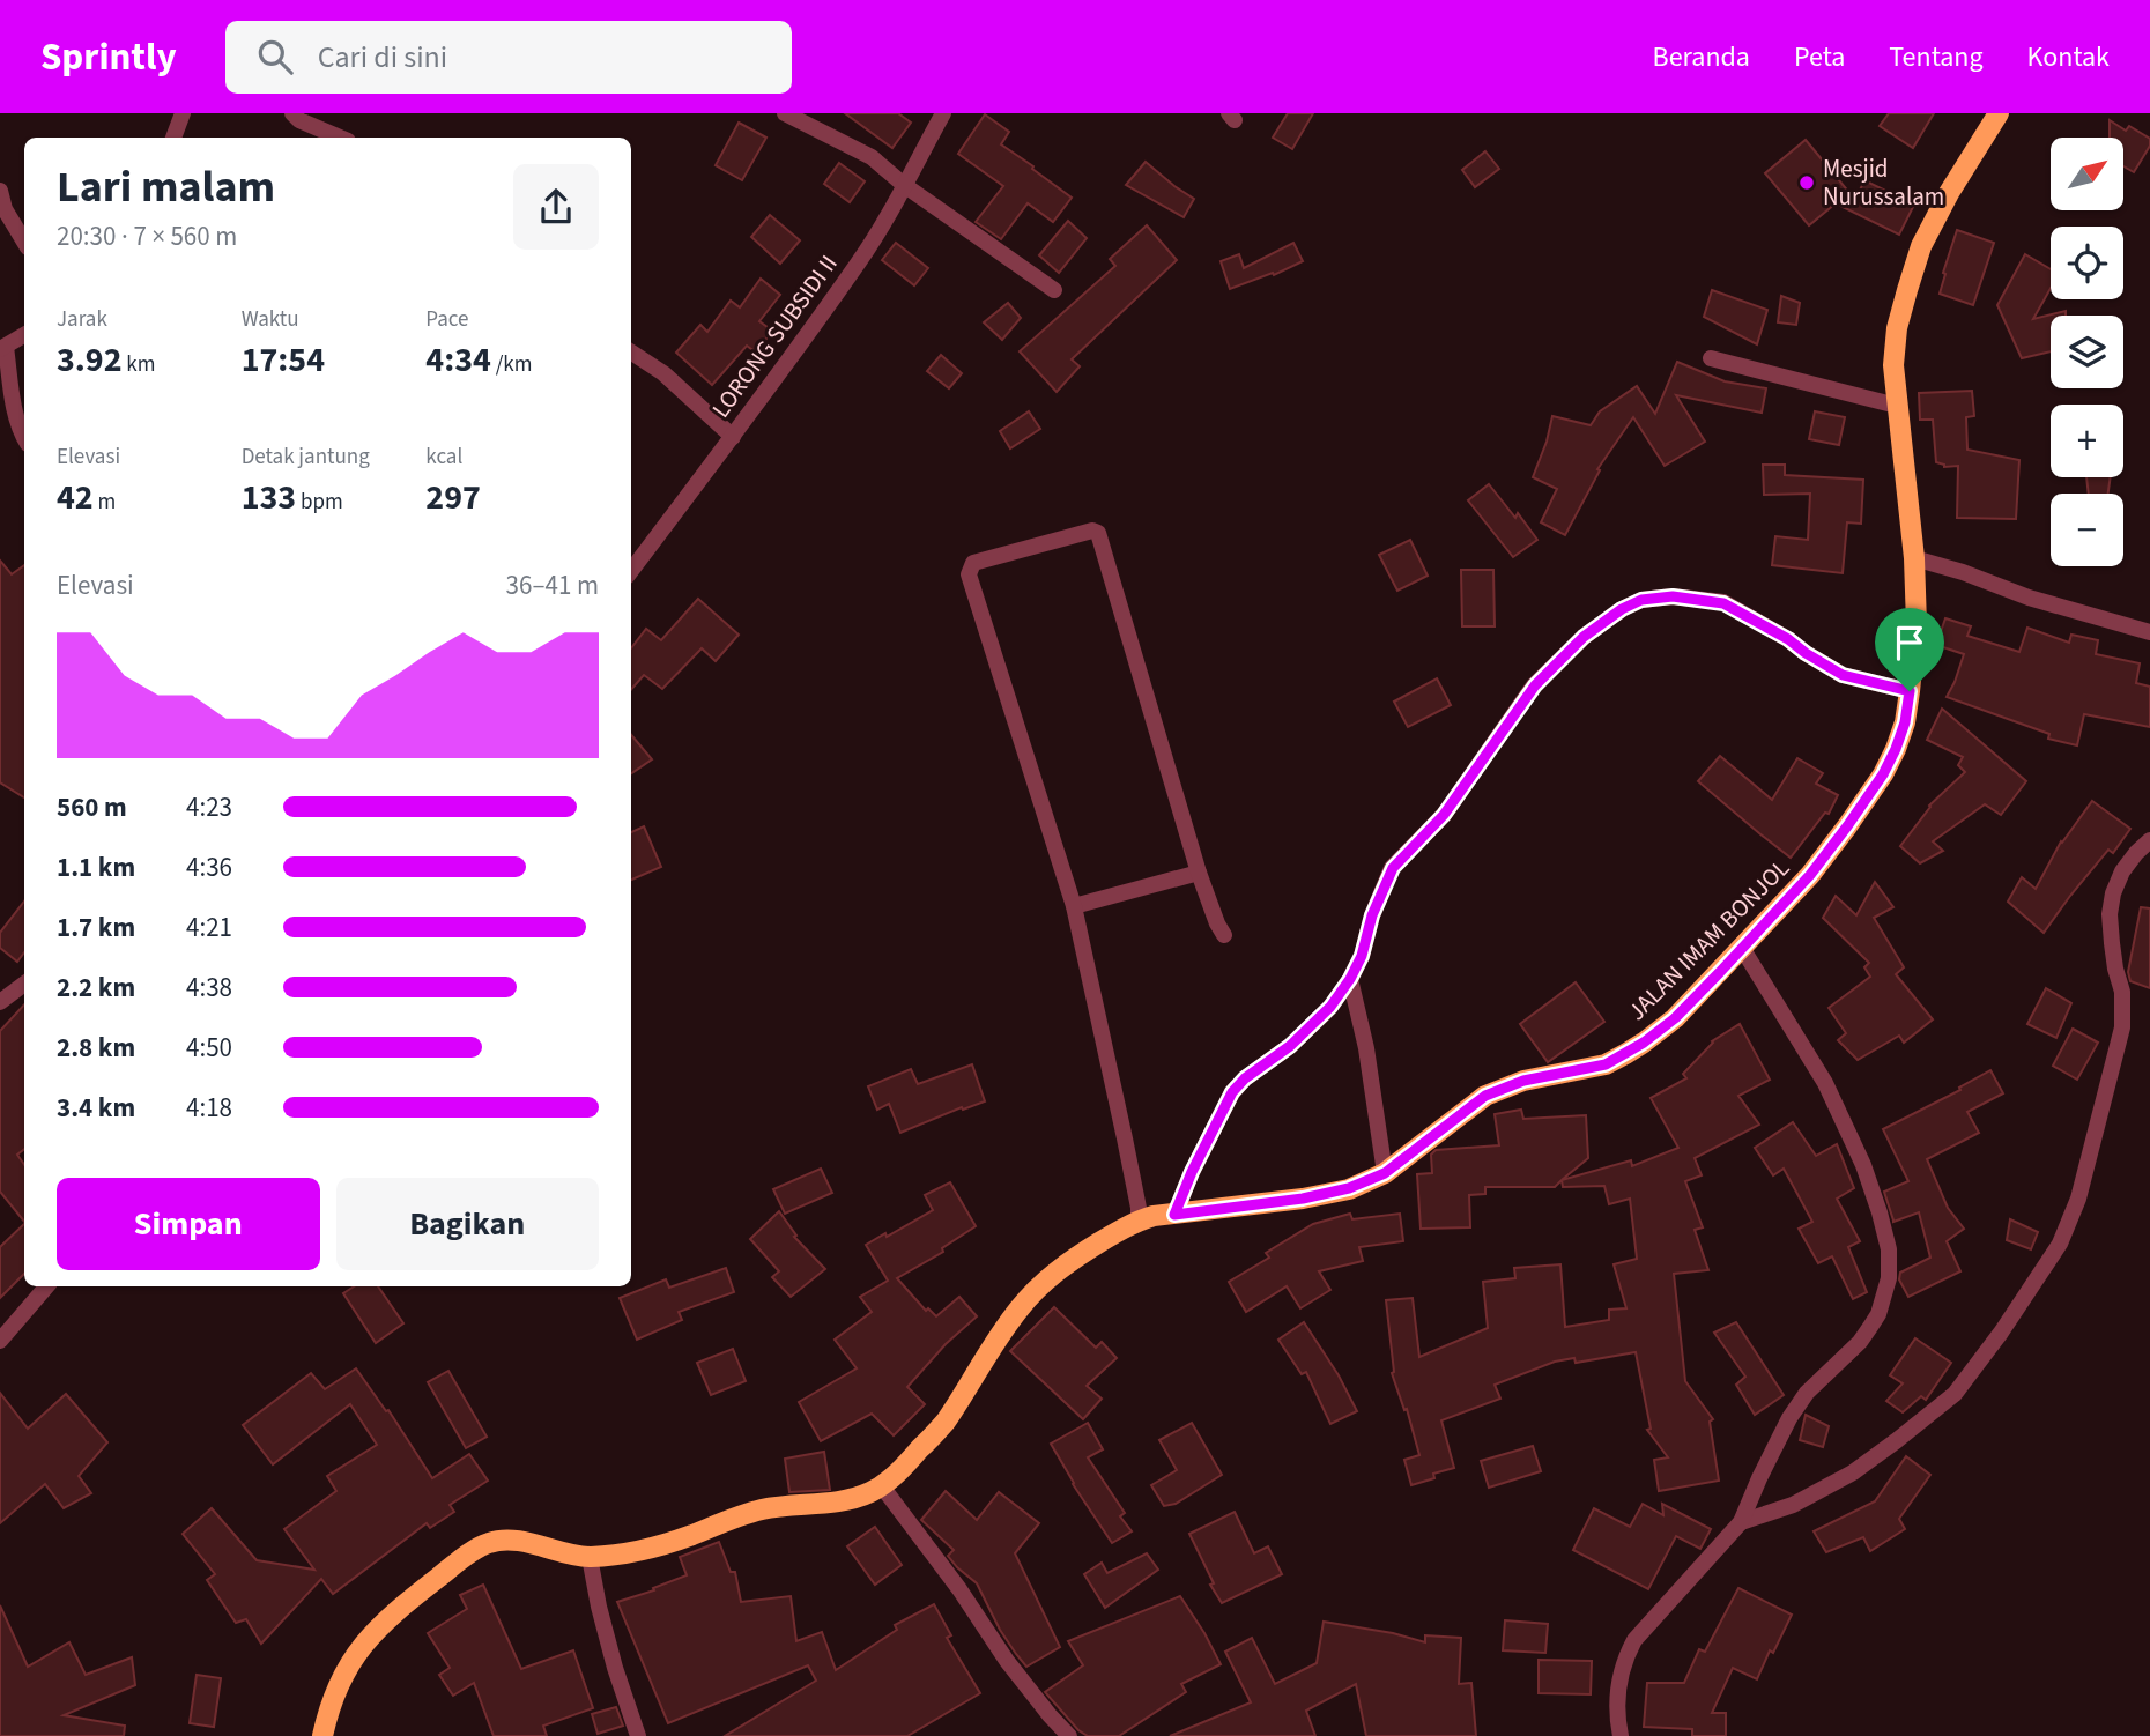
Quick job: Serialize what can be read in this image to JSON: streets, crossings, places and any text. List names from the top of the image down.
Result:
{
  "streets": {
    "main road": ["JALAN IMAM BONJOL"],
    "street": ["LORONG SUBSIDI II"]
  },
  "places": ["Mesjid Nurussalam"],
  "north": "top right",
  "page": {
    "header": "Sprintly",
    "search": "Cari di sini",
    "nav": [
      "Beranda",
      "Peta",
      "Tentang",
      "Kontak"
    ],
    "map_buttons": ["+", "−"],
    "heading": ["Lari malam", "20:30 · 7 × 560 m"],
    "stats": [
      ["Jarak", "3.92 km"],
      ["Waktu", "17:54"],
      ["Pace", "4:34 /km"],
      ["Elevasi", "42 m"],
      ["Detak jantung", "133 bpm"],
      ["kcal", "297"]
    ],
    "chart": ["Elevasi", "36–41 m"],
    "list": [
      {
        "name": "560 m",
        "note": "4:23"
      },
      {
        "name": "1.1 km",
        "note": "4:36"
      },
      {
        "name": "1.7 km",
        "note": "4:21"
      },
      {
        "name": "2.2 km",
        "note": "4:38"
      },
      {
        "name": "2.8 km",
        "note": "4:50"
      },
      {
        "name": "3.4 km",
        "note": "4:18"
      }
    ],
    "buttons": ["Simpan", "Bagikan"]
  }
}
